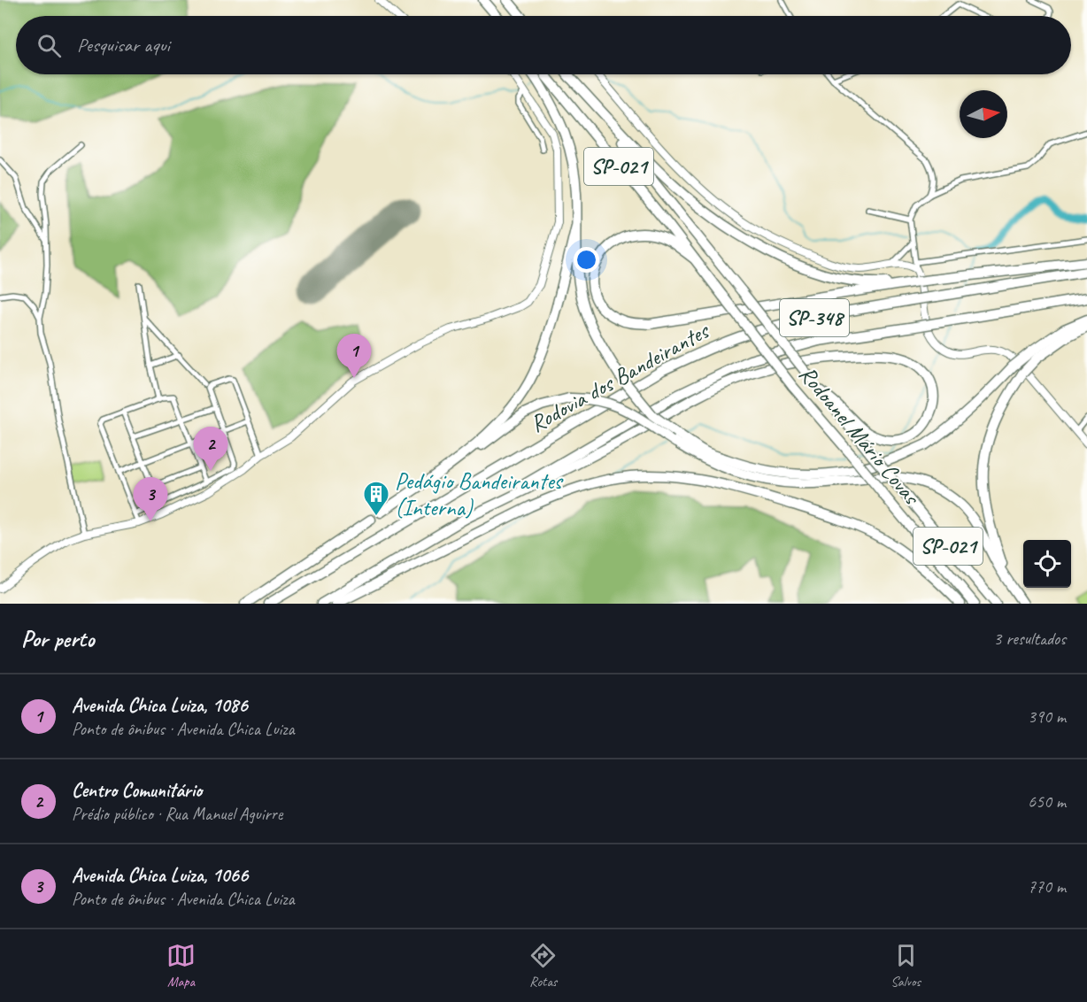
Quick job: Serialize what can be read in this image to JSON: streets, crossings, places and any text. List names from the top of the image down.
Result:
{
  "streets": {
    "highway": [
      "SP-021",
      "SP-348",
      "Rodovia dos Bandeirantes",
      "Rodoanel Mário Covas"
    ]
  },
  "places": {
    "building": ["Pedágio Bandeirantes (Interna)"]
  },
  "north": "right",
  "page": {
    "search": "Pesquisar aqui",
    "pins": ["1", "2", "3"],
    "heading": ["Por perto", "3 resultados"],
    "list": [
      {
        "mark": "1",
        "name": "Avenida Chica Luiza, 1086",
        "note": "Ponto de ônibus · Avenida Chica Luiza",
        "value": "390 m"
      },
      {
        "mark": "2",
        "name": "Centro Comunitário",
        "note": "Prédio público · Rua Manuel Aguirre",
        "value": "650 m"
      },
      {
        "mark": "3",
        "name": "Avenida Chica Luiza, 1066",
        "note": "Ponto de ônibus · Avenida Chica Luiza",
        "value": "770 m"
      }
    ],
    "nav": ["Mapa", "Rotas", "Salvos"]
  }
}
